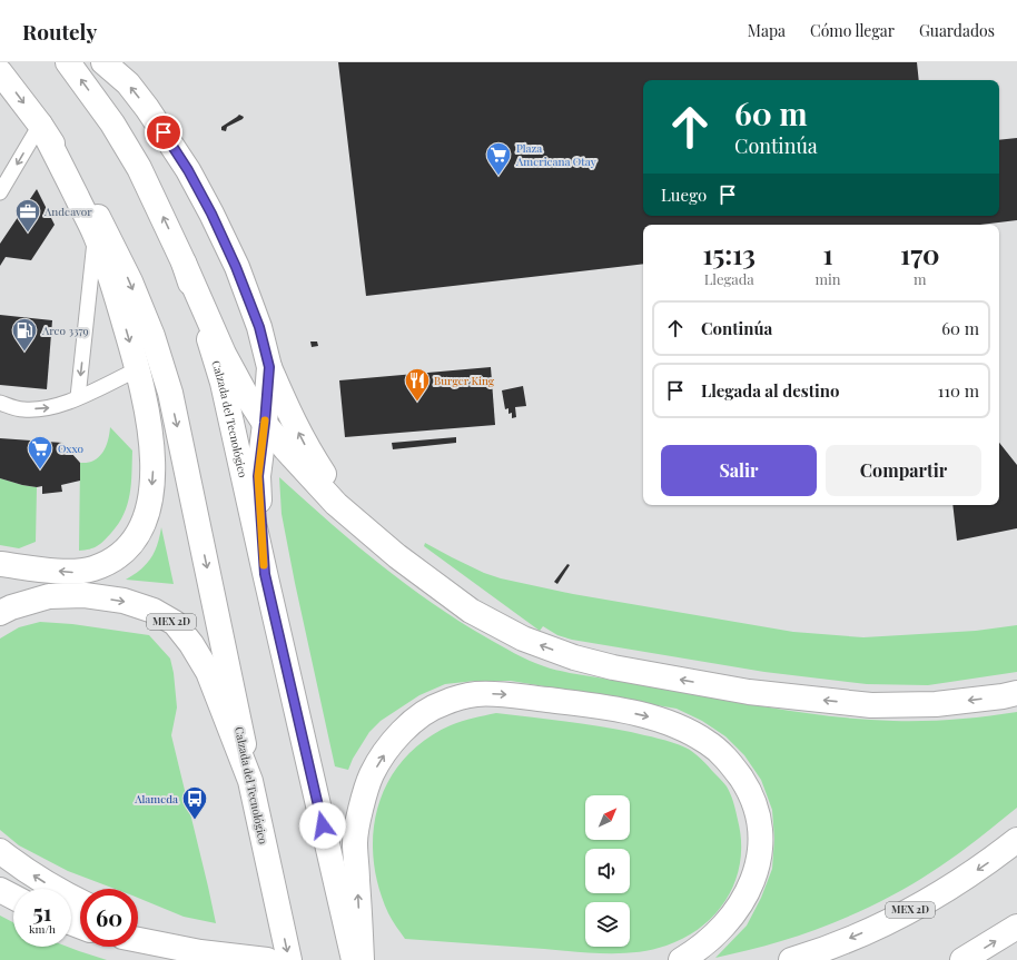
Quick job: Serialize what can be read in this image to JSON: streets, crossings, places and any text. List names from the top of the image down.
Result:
{
  "streets": {
    "main road": ["Calzada del Tecnológico", "MEX 2D"]
  },
  "crossings": [
    ["Calzada del Tecnológico", "MEX 2D"]
  ],
  "places": {
    "supermarket": ["Plaza Americana Otay", "Oxxo"],
    "office": ["Andeavor"],
    "fuel station": ["Arco 3379"],
    "restaurant": ["Burger King"],
    "bus stop": ["Alameda"]
  },
  "north": "top right",
  "page": {
    "header": "Routely",
    "nav": ["Mapa", "Cómo llegar", "Guardados"],
    "turn": ["60 m", "Continúa"],
    "then": "Luego",
    "eta": [
      "15:13",
      "Llegada",
      "1",
      "min",
      "170",
      "m"
    ],
    "list": [
      {
        "name": "Continúa",
        "value": "60 m"
      },
      {
        "name": "Llegada al destino",
        "value": "110 m"
      }
    ],
    "buttons": ["Salir", "Compartir"],
    "speed": "51 km/h",
    "limit": "60"
  }
}
